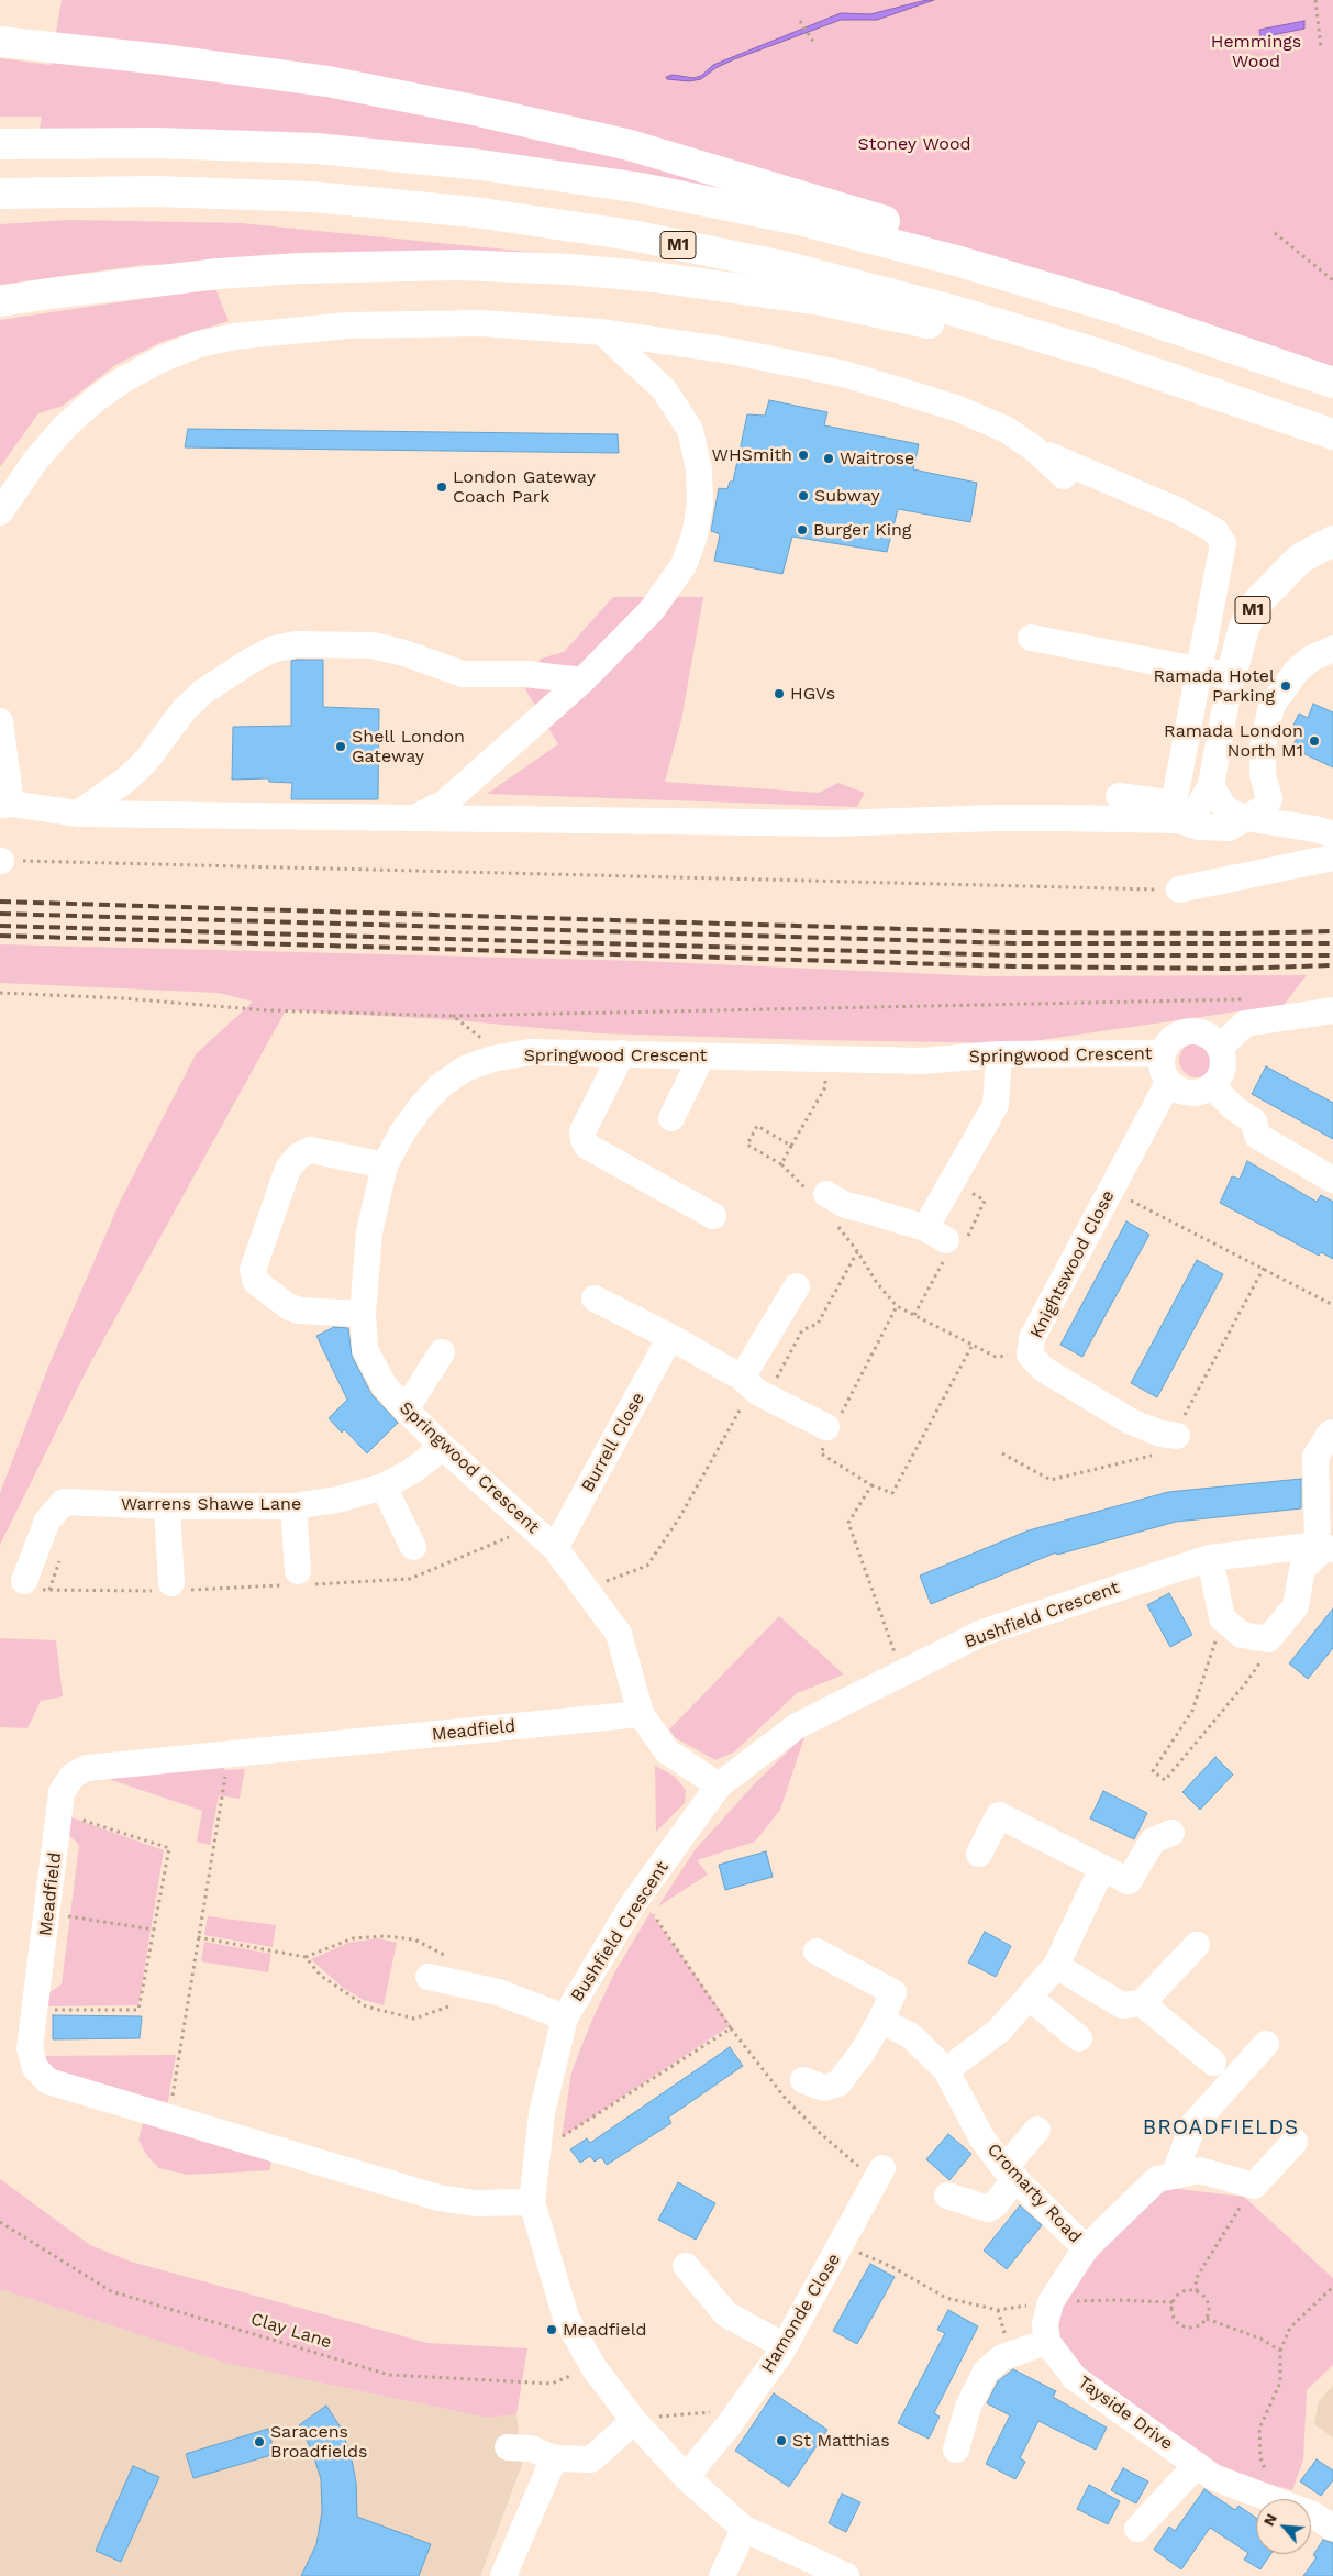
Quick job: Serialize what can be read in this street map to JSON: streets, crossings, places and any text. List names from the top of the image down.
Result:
{
  "streets": {
    "highway": ["M1"],
    "street": [
      "Springwood Crescent",
      "Knightswood Close",
      "Burrell Close",
      "Warrens Shawe Lane",
      "Bushfield Crescent",
      "Meadfield",
      "Cromarty Road",
      "Hamonde Close",
      "Tayside Drive"
    ],
    "path": ["Clay Lane"]
  },
  "crossings": [
    ["Springwood Crescent", "Knightswood Close"],
    ["Springwood Crescent", "Burrell Close"],
    ["Springwood Crescent", "Warrens Shawe Lane"],
    ["Springwood Crescent", "Bushfield Crescent"],
    ["Springwood Crescent", "Meadfield"],
    ["Bushfield Crescent", "Meadfield"],
    ["Bushfield Crescent", "Hamonde Close"],
    ["Bushfield Crescent", "Clay Lane"]
  ],
  "districts": ["BROADFIELDS"],
  "parks": ["Hemmings Wood", "Stoney Wood"],
  "places": [
    "WHSmith",
    "Waitrose",
    "London Gateway Coach Park",
    "Subway",
    "Burger King",
    "Ramada Hotel Parking",
    "HGVs",
    "Ramada London North M1",
    "Shell London Gateway",
    "Meadfield",
    "St Matthias",
    "Saracens Broadfields"
  ],
  "north": "top left"
}
